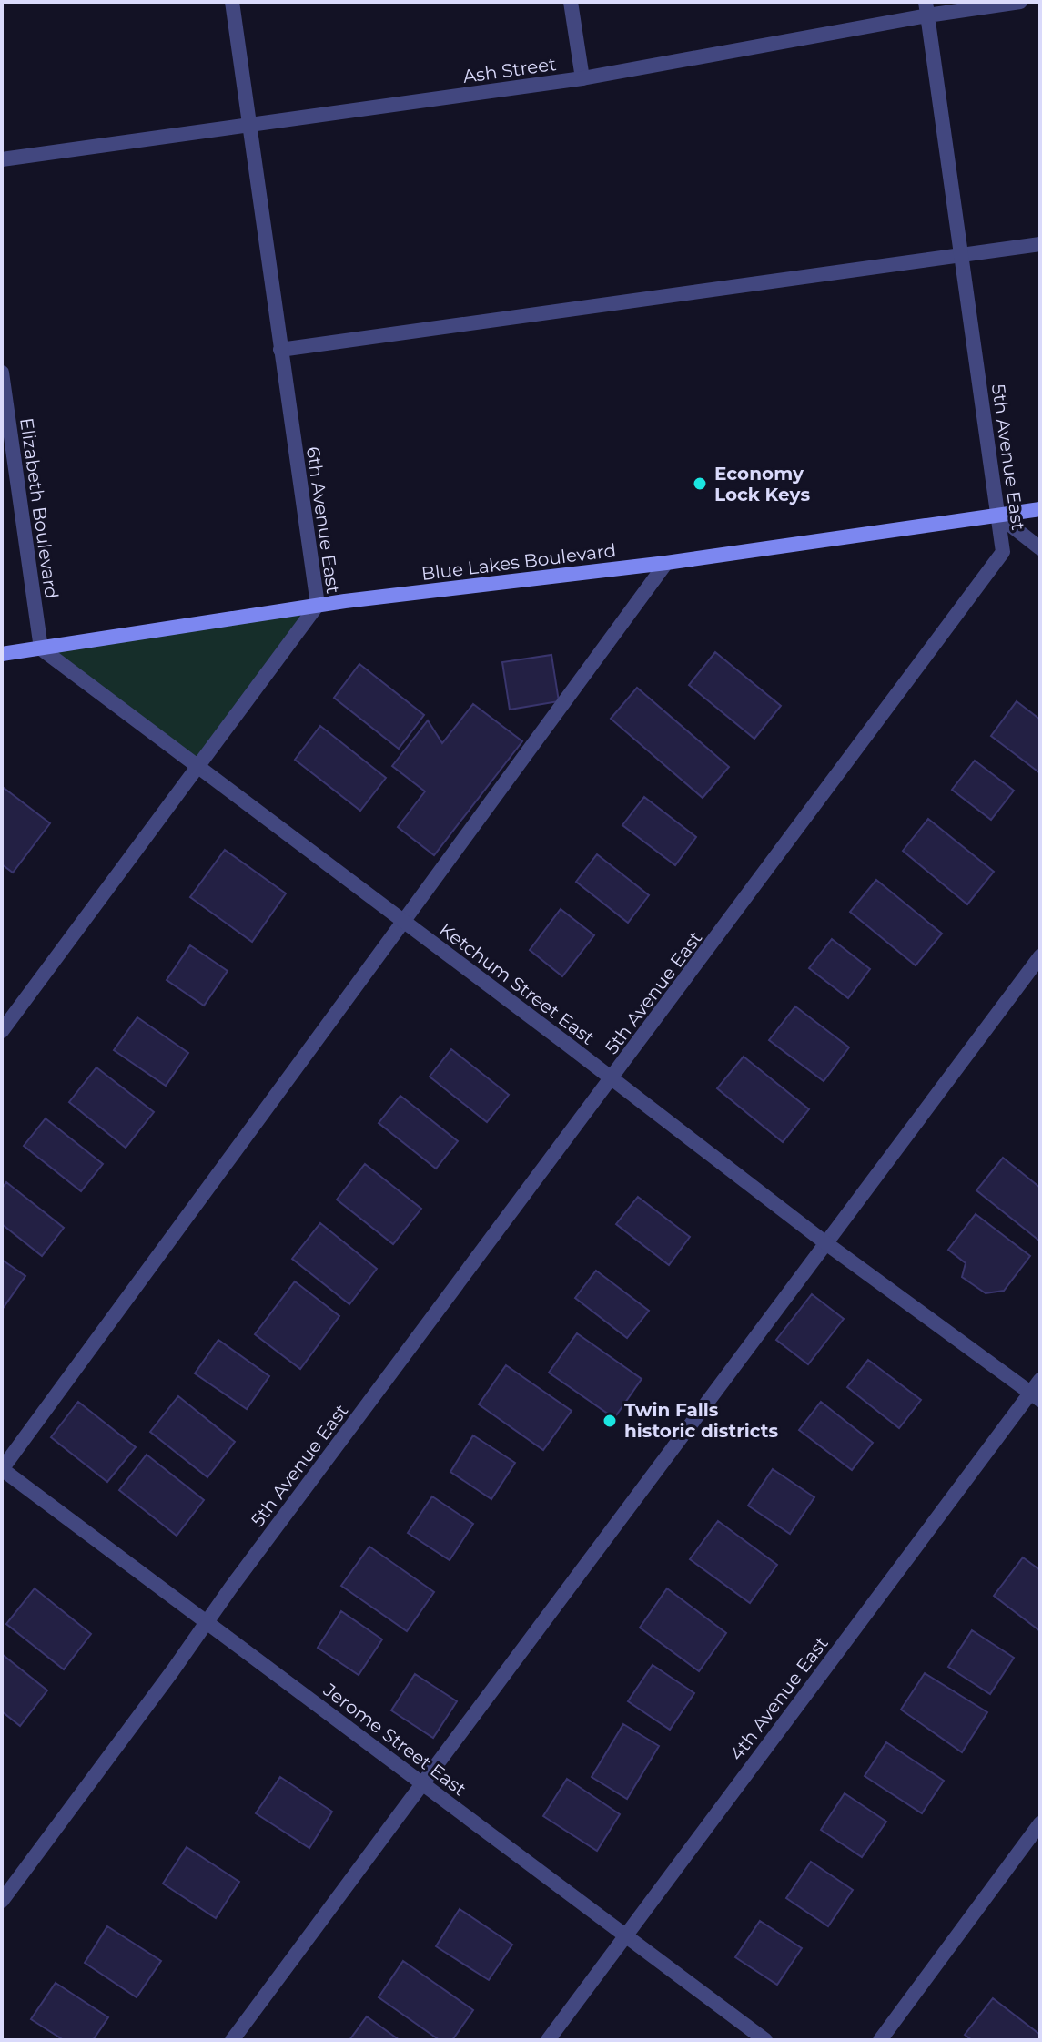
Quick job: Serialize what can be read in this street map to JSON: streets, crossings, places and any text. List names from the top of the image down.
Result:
{
  "streets": {
    "main road": ["Blue Lakes Boulevard"],
    "street": [
      "Ash Street",
      "5th Avenue East",
      "Elizabeth Boulevard",
      "6th Avenue East",
      "Ketchum Street East",
      "4th Avenue East",
      "Jerome Street East"
    ]
  },
  "crossings": [
    ["Ash Street", "5th Avenue East"],
    ["Ash Street", "6th Avenue East"],
    ["5th Avenue East", "Blue Lakes Boulevard"],
    ["5th Avenue East", "Ketchum Street East"],
    ["5th Avenue East", "Jerome Street East"],
    ["Elizabeth Boulevard", "Blue Lakes Boulevard"],
    ["Elizabeth Boulevard", "Ketchum Street East"],
    ["6th Avenue East", "Blue Lakes Boulevard"],
    ["6th Avenue East", "Ketchum Street East"],
    ["Blue Lakes Boulevard", "Ketchum Street East"],
    ["Ketchum Street East", "4th Avenue East"],
    ["4th Avenue East", "Jerome Street East"]
  ],
  "places": ["Economy Lock Keys", "Twin Falls historic districts"]
}
